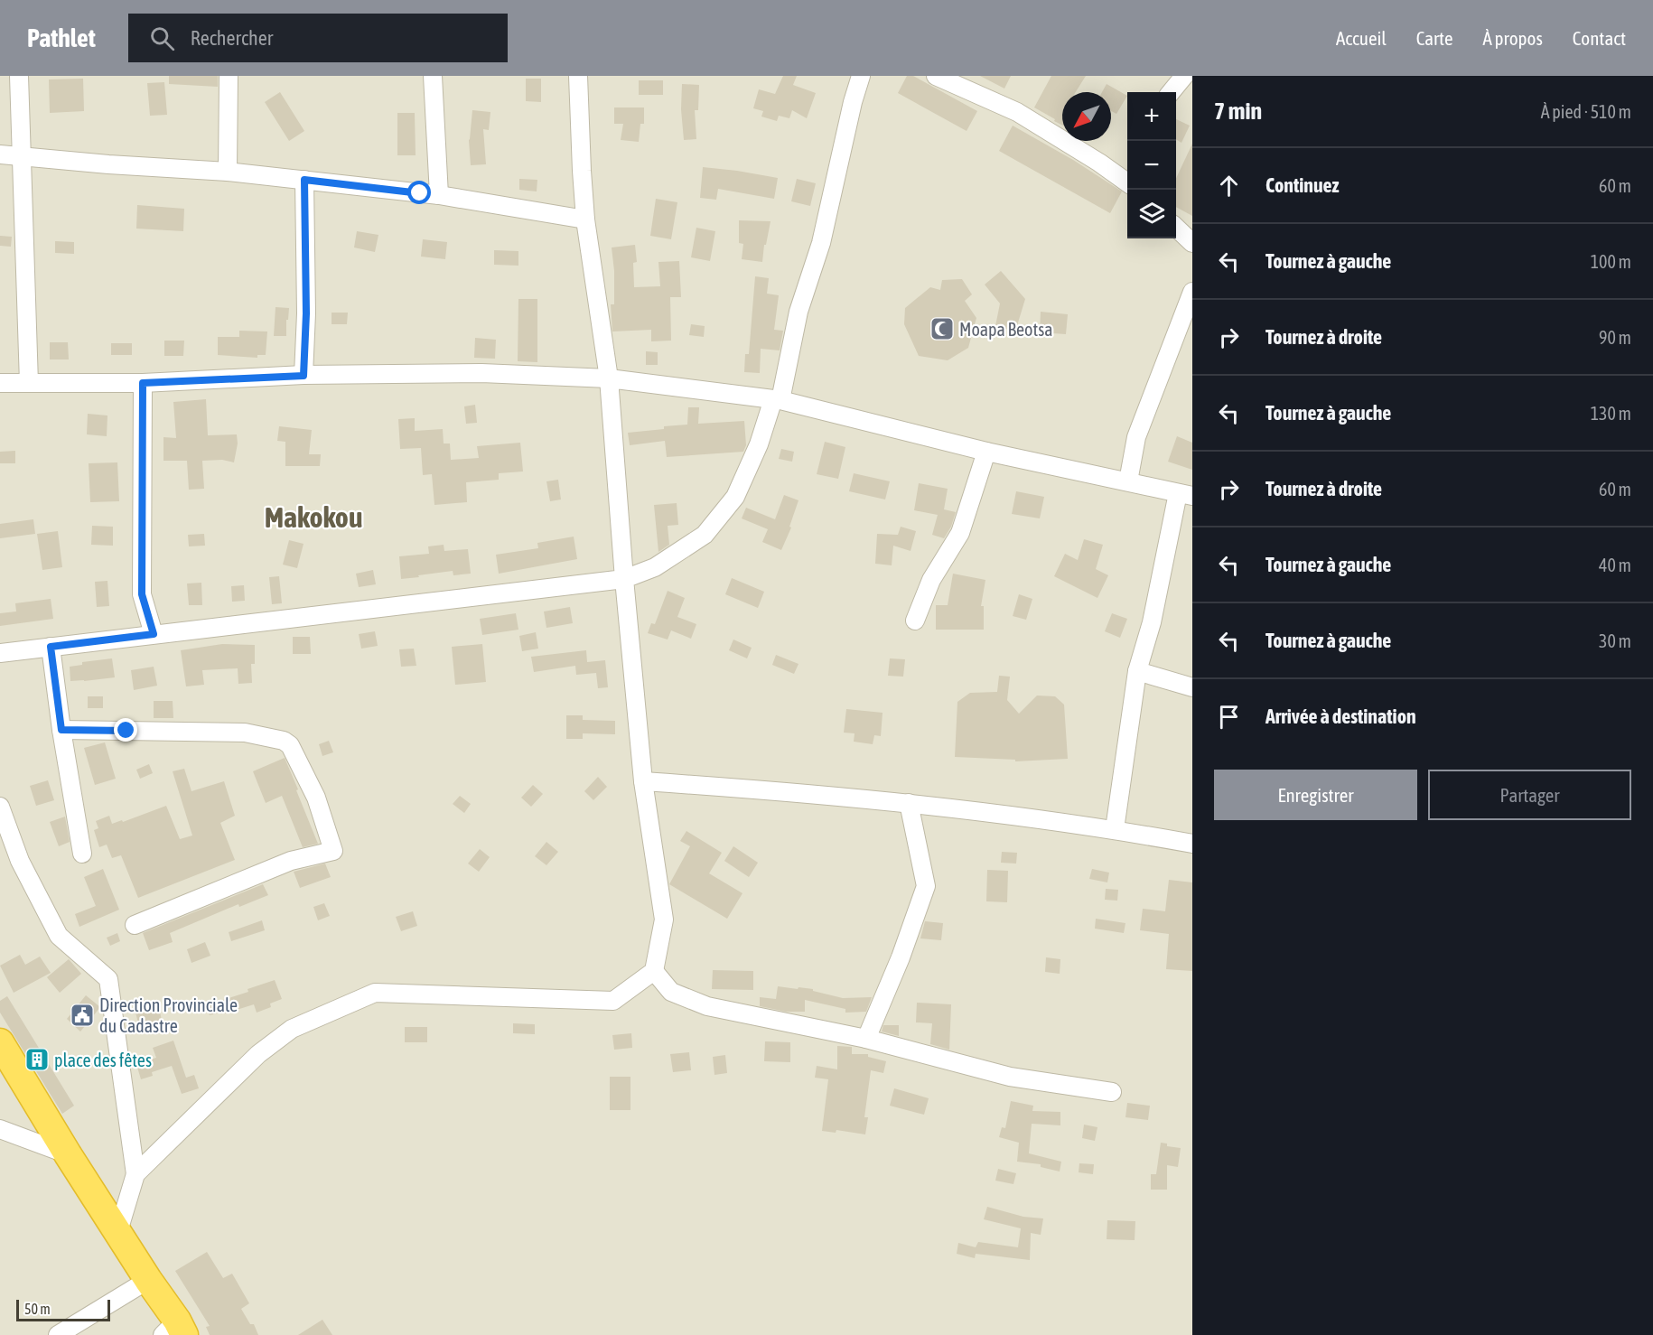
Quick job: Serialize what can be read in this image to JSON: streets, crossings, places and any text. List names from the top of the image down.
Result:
{
  "districts": ["Makokou"],
  "places": {
    "mosque": ["Moapa Beotsa"],
    "public building": ["Direction Provinciale du Cadastre"],
    "building": ["place des fêtes"]
  },
  "scale_bar": "50 m",
  "north": "bottom left",
  "page": {
    "header": "Pathlet",
    "search": "Rechercher",
    "nav": [
      "Accueil",
      "Carte",
      "À propos",
      "Contact"
    ],
    "heading": ["7 min", "À pied · 510 m"],
    "map_buttons": ["+", "−"],
    "list": [
      ["Continuez", "60 m"],
      ["Tournez à gauche", "100 m"],
      ["Tournez à droite", "90 m"],
      ["Tournez à gauche", "130 m"],
      ["Tournez à droite", "60 m"],
      ["Tournez à gauche", "40 m"],
      ["Tournez à gauche", "30 m"],
      "Arrivée à destination"
    ],
    "buttons": ["Enregistrer", "Partager"],
    "scale": "50 m"
  }
}
